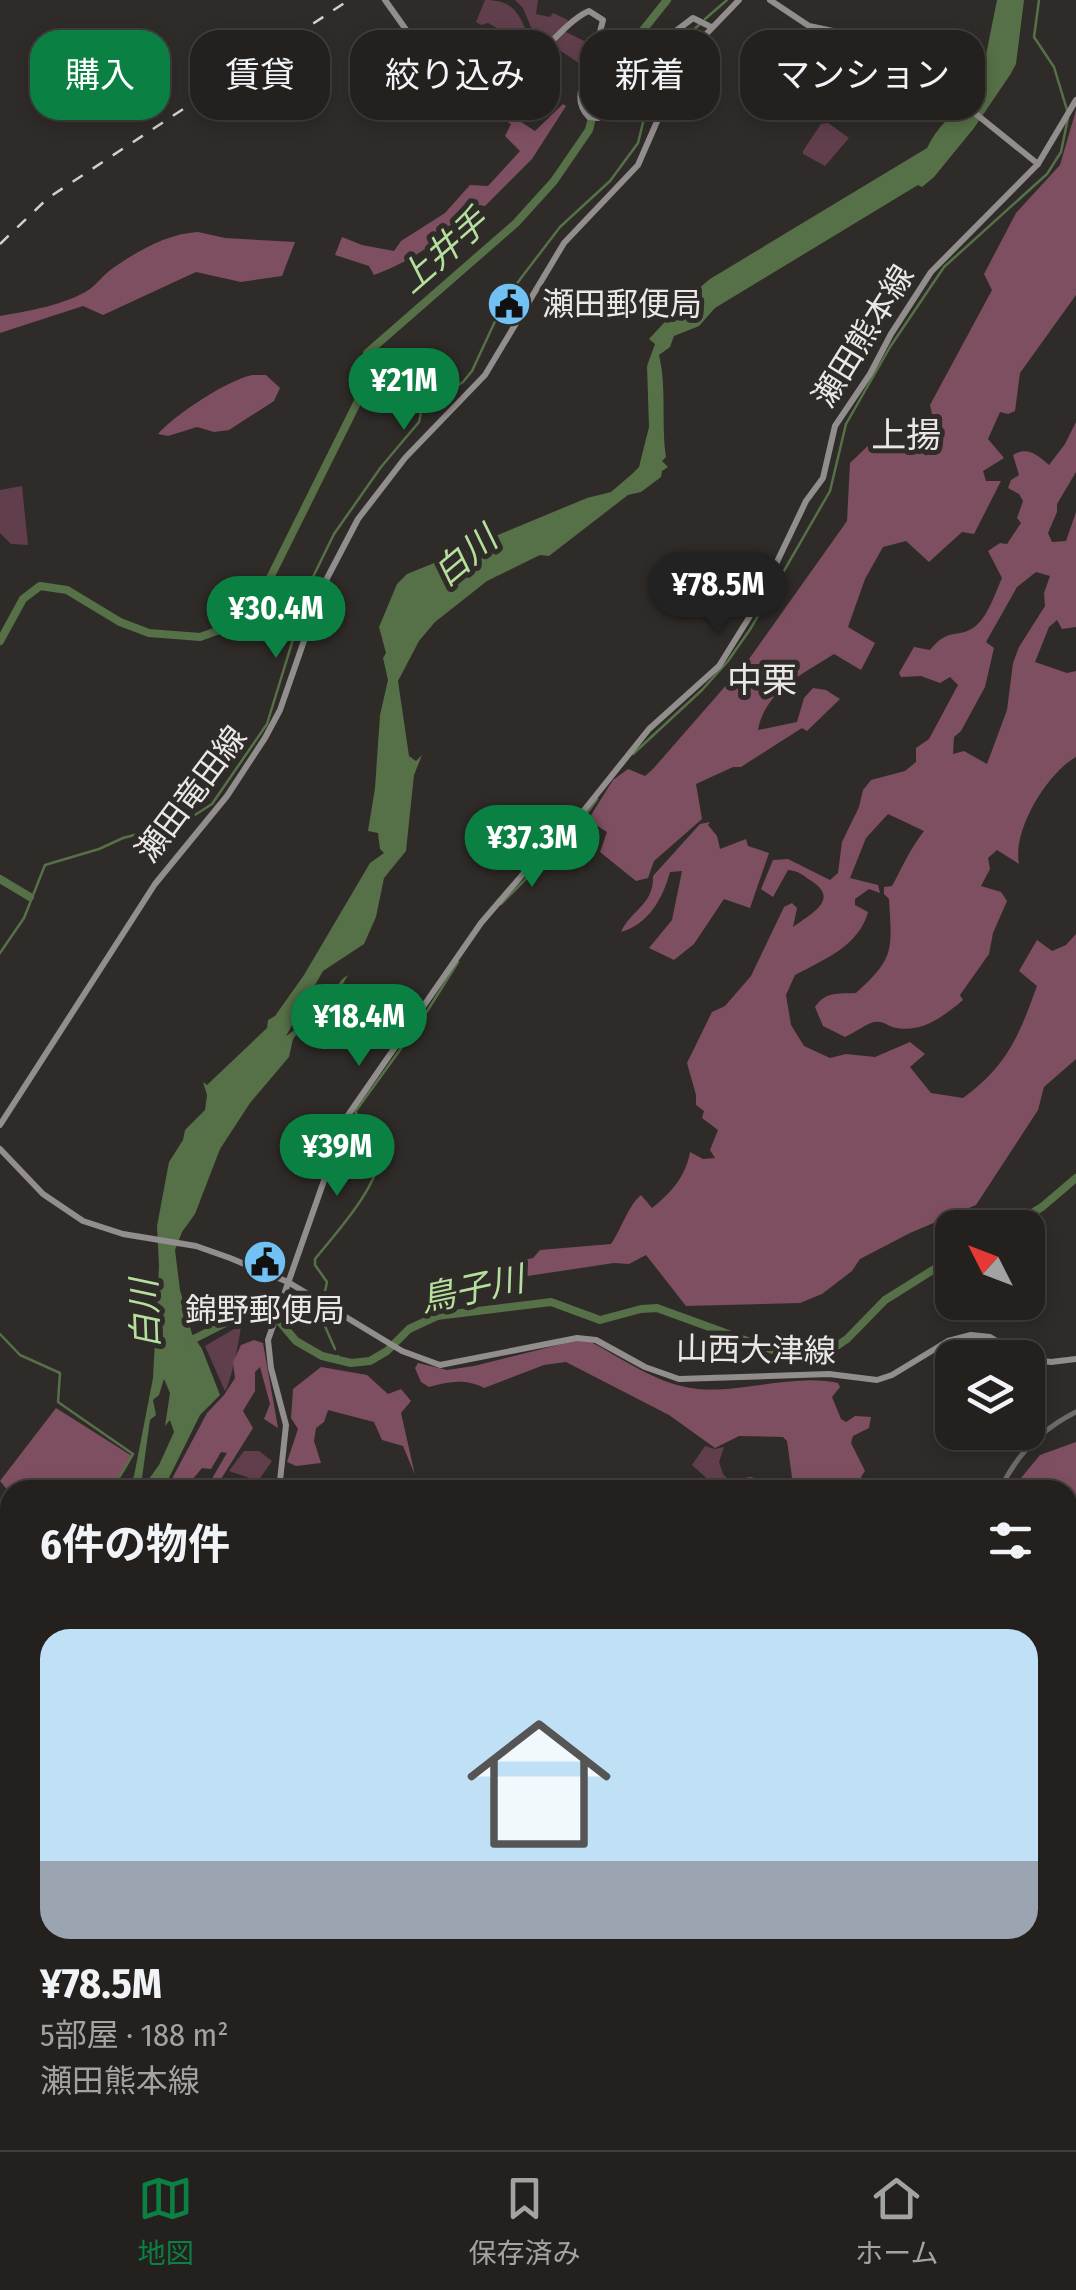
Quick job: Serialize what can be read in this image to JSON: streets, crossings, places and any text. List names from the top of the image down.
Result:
{
  "streets": {
    "main road": ["瀬田熊本線", "瀬田竜田線", "山西大津線"]
  },
  "crossings": [
    ["瀬田熊本線", "山西大津線"]
  ],
  "districts": ["上揚", "中栗"],
  "water": ["上井手", "白川", "鳥子川"],
  "places": {
    "public building": ["瀬田郵便局", "錦野郵便局"]
  },
  "north": "top left",
  "page": {
    "chip": [
      "購入",
      "賃貸",
      "絞り込み",
      "新着",
      "マンション"
    ],
    "price": [
      "¥21M",
      "¥78.5M",
      "¥30.4M",
      "¥37.3M",
      "¥18.4M",
      "¥39M"
    ],
    "heading": "6件の物件",
    "list": [
      {
        "name": "¥78.5M",
        "note": "5部屋 · 188 m² · 瀬田熊本線"
      }
    ],
    "tabs": ["地図", "保存済み", "ホーム"]
  }
}
